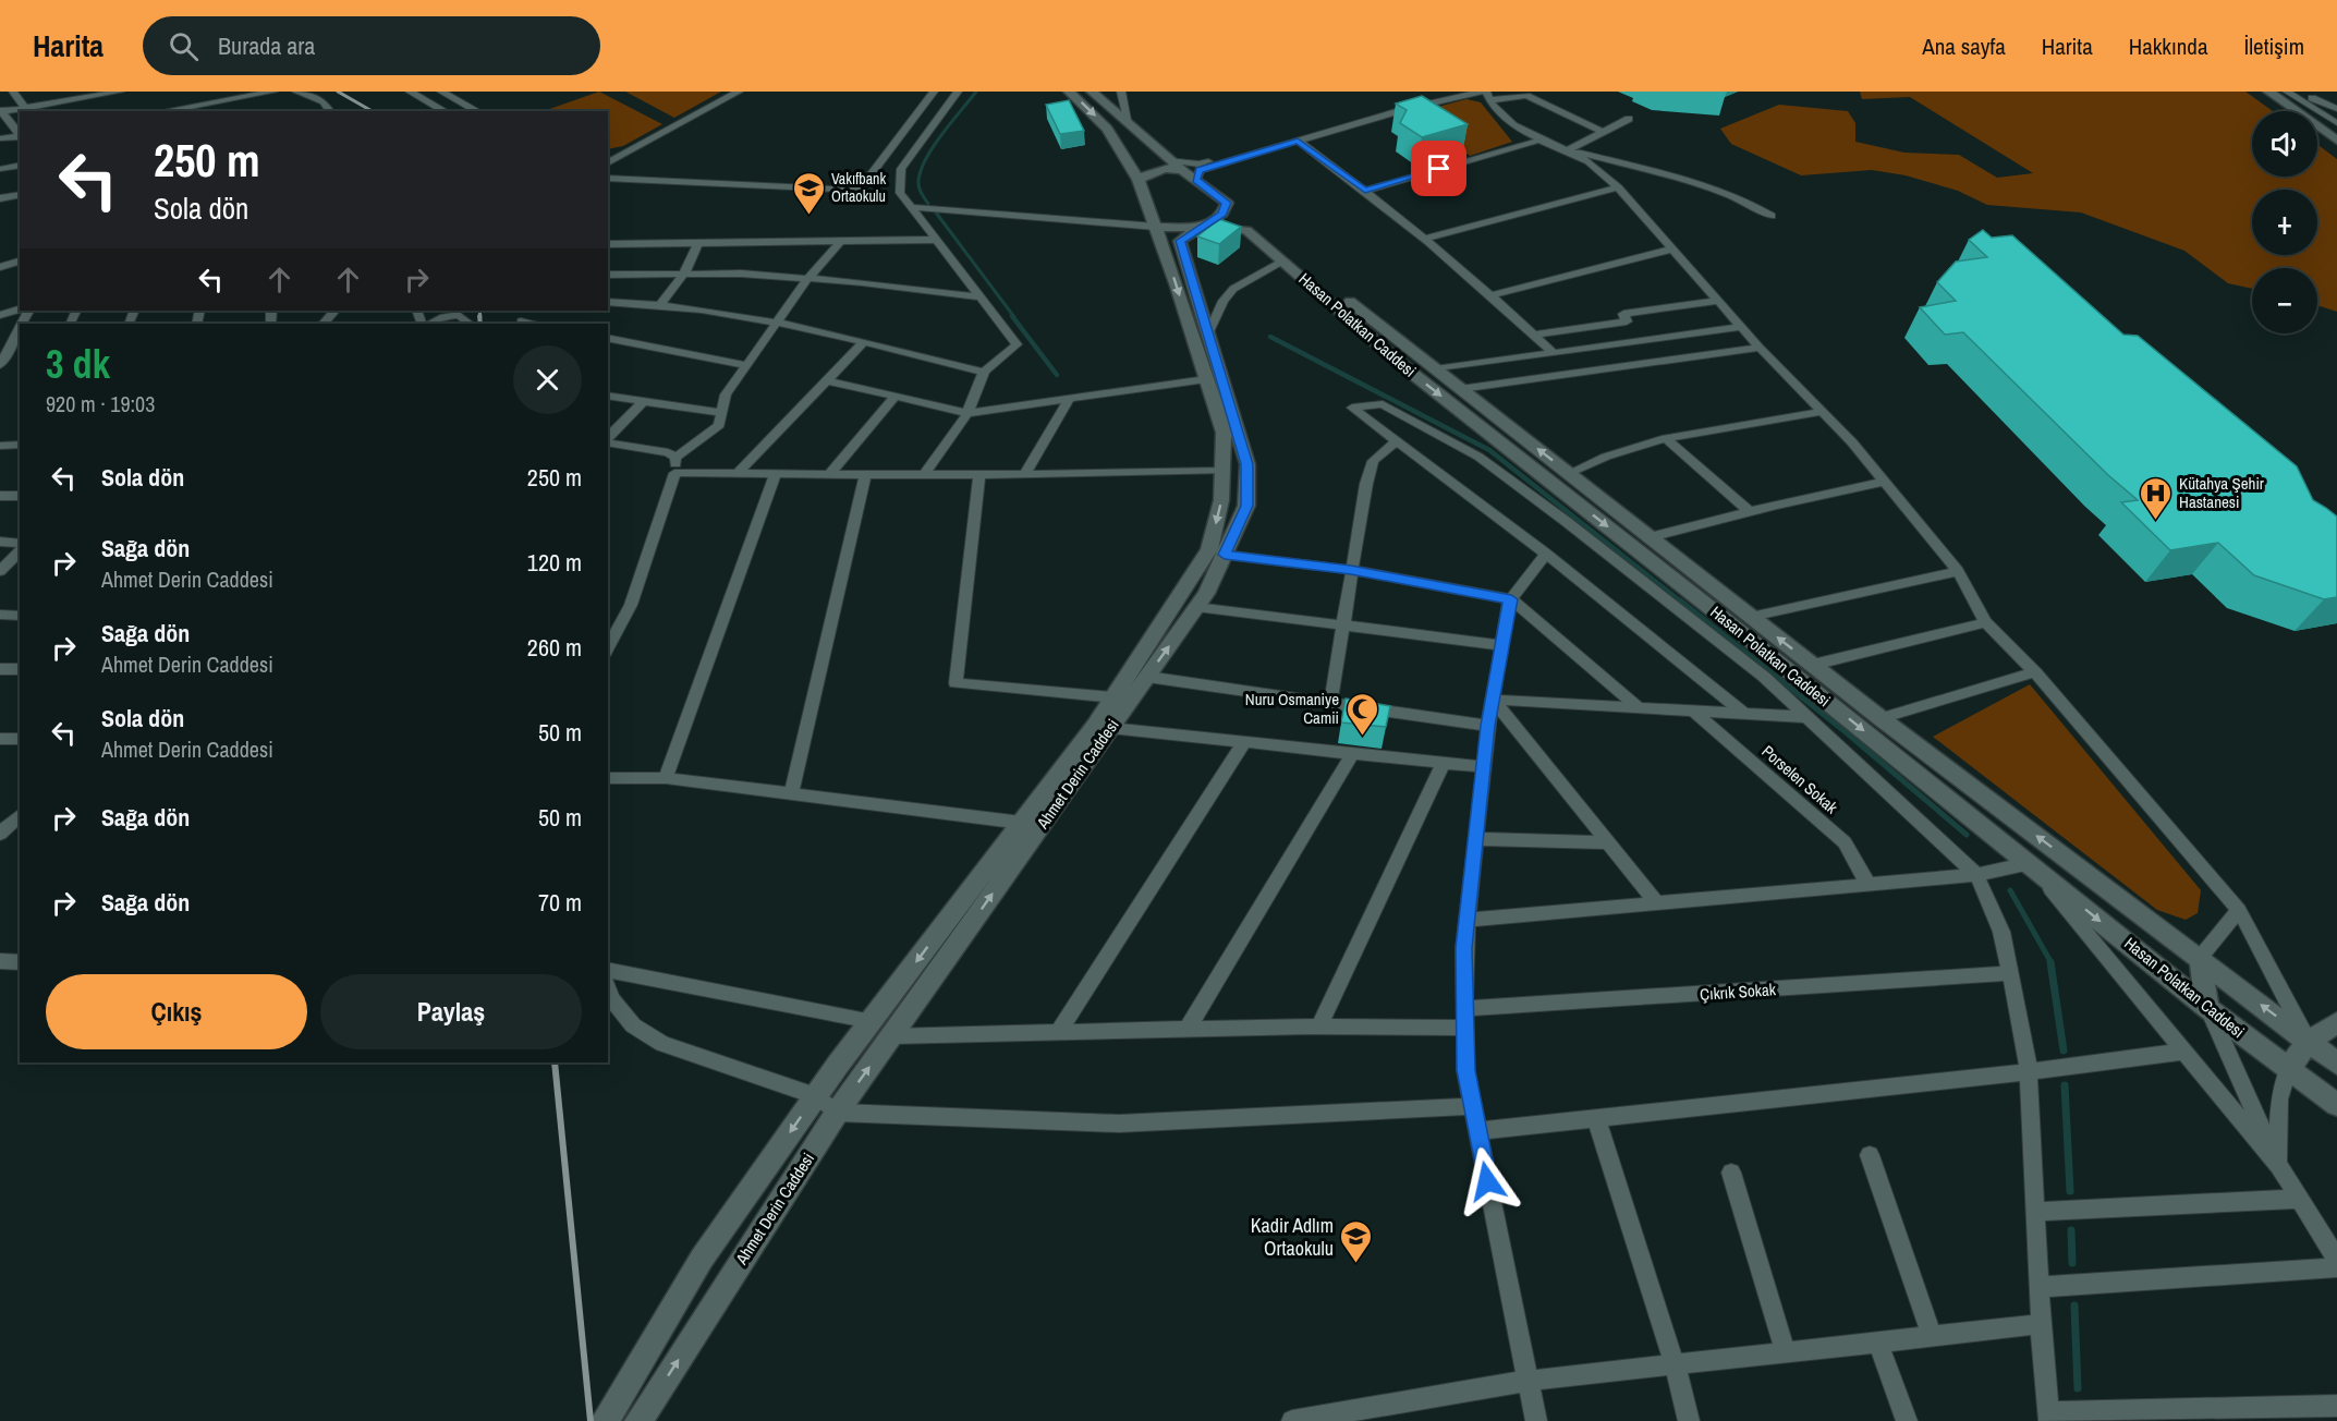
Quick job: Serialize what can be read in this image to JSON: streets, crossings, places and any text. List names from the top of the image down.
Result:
{
  "streets": {
    "main road": ["Hasan Polatkan Caddesi", "Ahmet Derin Caddesi"],
    "street": ["Porselen Sokak", "Çıkrık Sokak"]
  },
  "crossings": [
    ["Hasan Polatkan Caddesi", "Ahmet Derin Caddesi"],
    ["Ahmet Derin Caddesi", "Çıkrık Sokak"]
  ],
  "places": {
    "school or university": ["Vakıfbank Ortaokulu", "Kadir Adlım Ortaokulu"],
    "hospital": ["Kütahya Şehir Hastanesi"],
    "mosque": ["Nuru Osmaniye Camii"]
  },
  "page": {
    "header": "Harita",
    "search": "Burada ara",
    "nav": [
      "Ana sayfa",
      "Harita",
      "Hakkında",
      "İletişim"
    ],
    "map_buttons": ["+", "−"],
    "turn": ["250 m", "Sola dön"],
    "heading": ["3 dk", "920 m · 19:03"],
    "list": [
      {
        "name": "Sola dön",
        "value": "250 m"
      },
      {
        "name": "Sağa dön",
        "note": "Ahmet Derin Caddesi",
        "value": "120 m"
      },
      {
        "name": "Sağa dön",
        "note": "Ahmet Derin Caddesi",
        "value": "260 m"
      },
      {
        "name": "Sola dön",
        "note": "Ahmet Derin Caddesi",
        "value": "50 m"
      },
      {
        "name": "Sağa dön",
        "value": "50 m"
      },
      {
        "name": "Sağa dön",
        "value": "70 m"
      }
    ],
    "buttons": ["Çıkış", "Paylaş"]
  }
}
